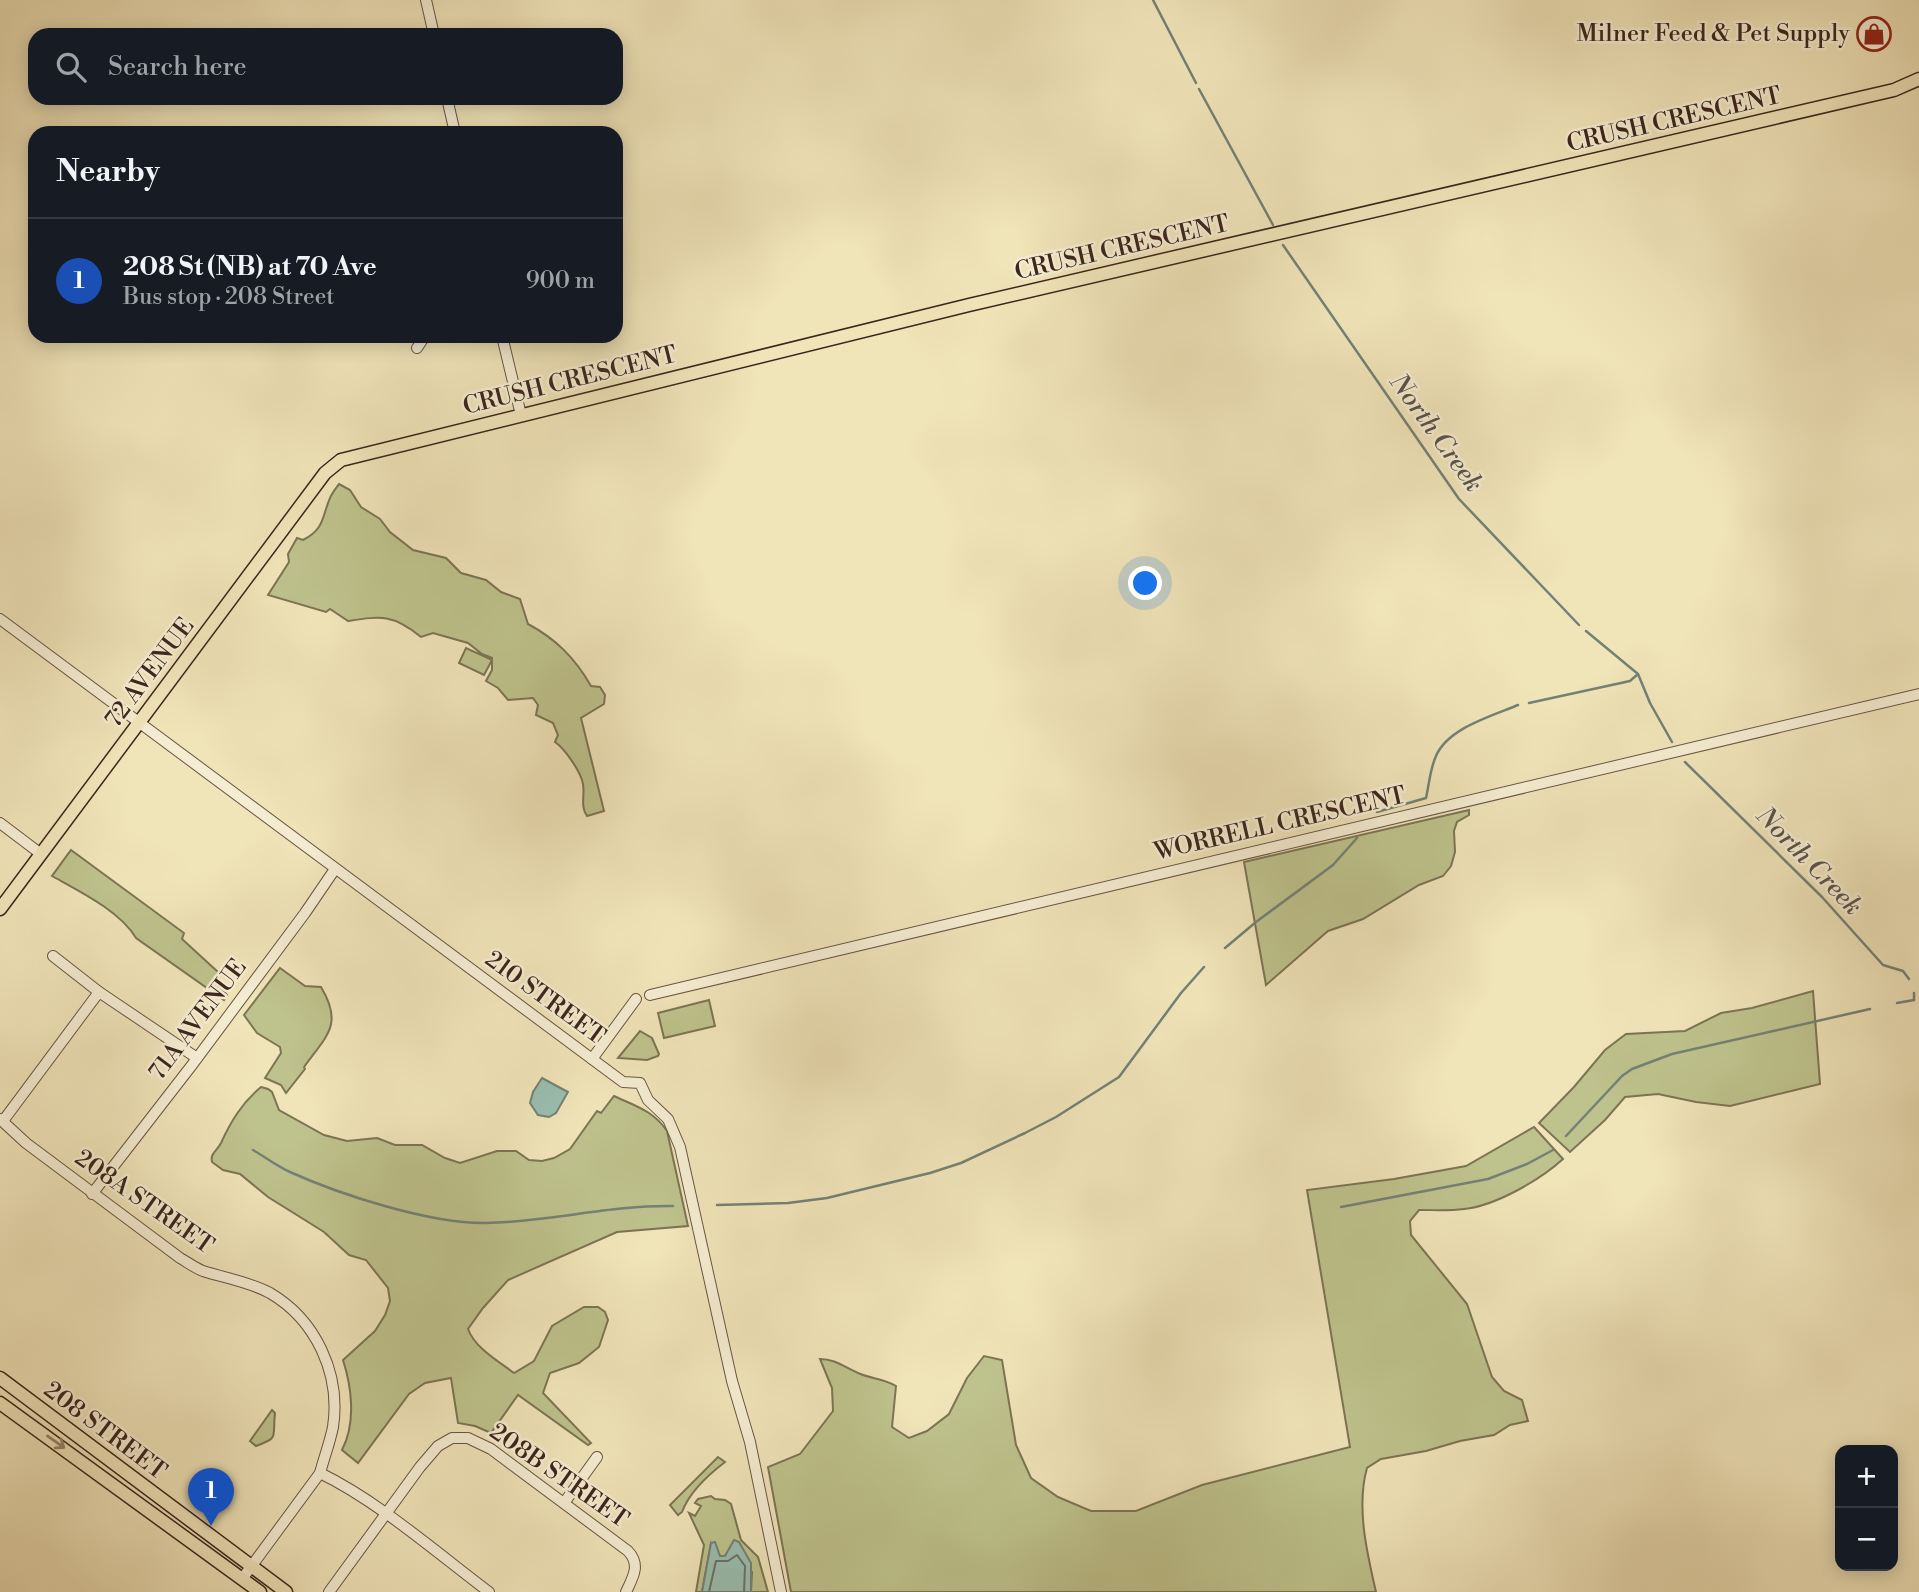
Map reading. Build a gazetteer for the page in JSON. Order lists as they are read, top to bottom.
{
  "streets": {
    "main road": ["CRUSH CRESCENT", "72 AVENUE", "208 STREET"],
    "street": [
      "WORRELL CRESCENT",
      "210 STREET",
      "71A AVENUE",
      "208A STREET",
      "208B STREET"
    ]
  },
  "crossings": [
    ["CRUSH CRESCENT", "72 AVENUE"],
    ["72 AVENUE", "210 STREET"],
    ["210 STREET", "71A AVENUE"],
    ["71A AVENUE", "208A STREET"]
  ],
  "water": ["North Creek"],
  "places": {
    "shop": ["Milner Feed & Pet Supply"]
  },
  "page": {
    "search": "Search here",
    "heading": "Nearby",
    "list": [
      {
        "mark": "1",
        "name": "208 St (NB) at 70 Ave",
        "note": "Bus stop · 208 Street",
        "value": "900 m"
      }
    ],
    "map_buttons": ["+", "−"],
    "pins": "1"
  }
}
